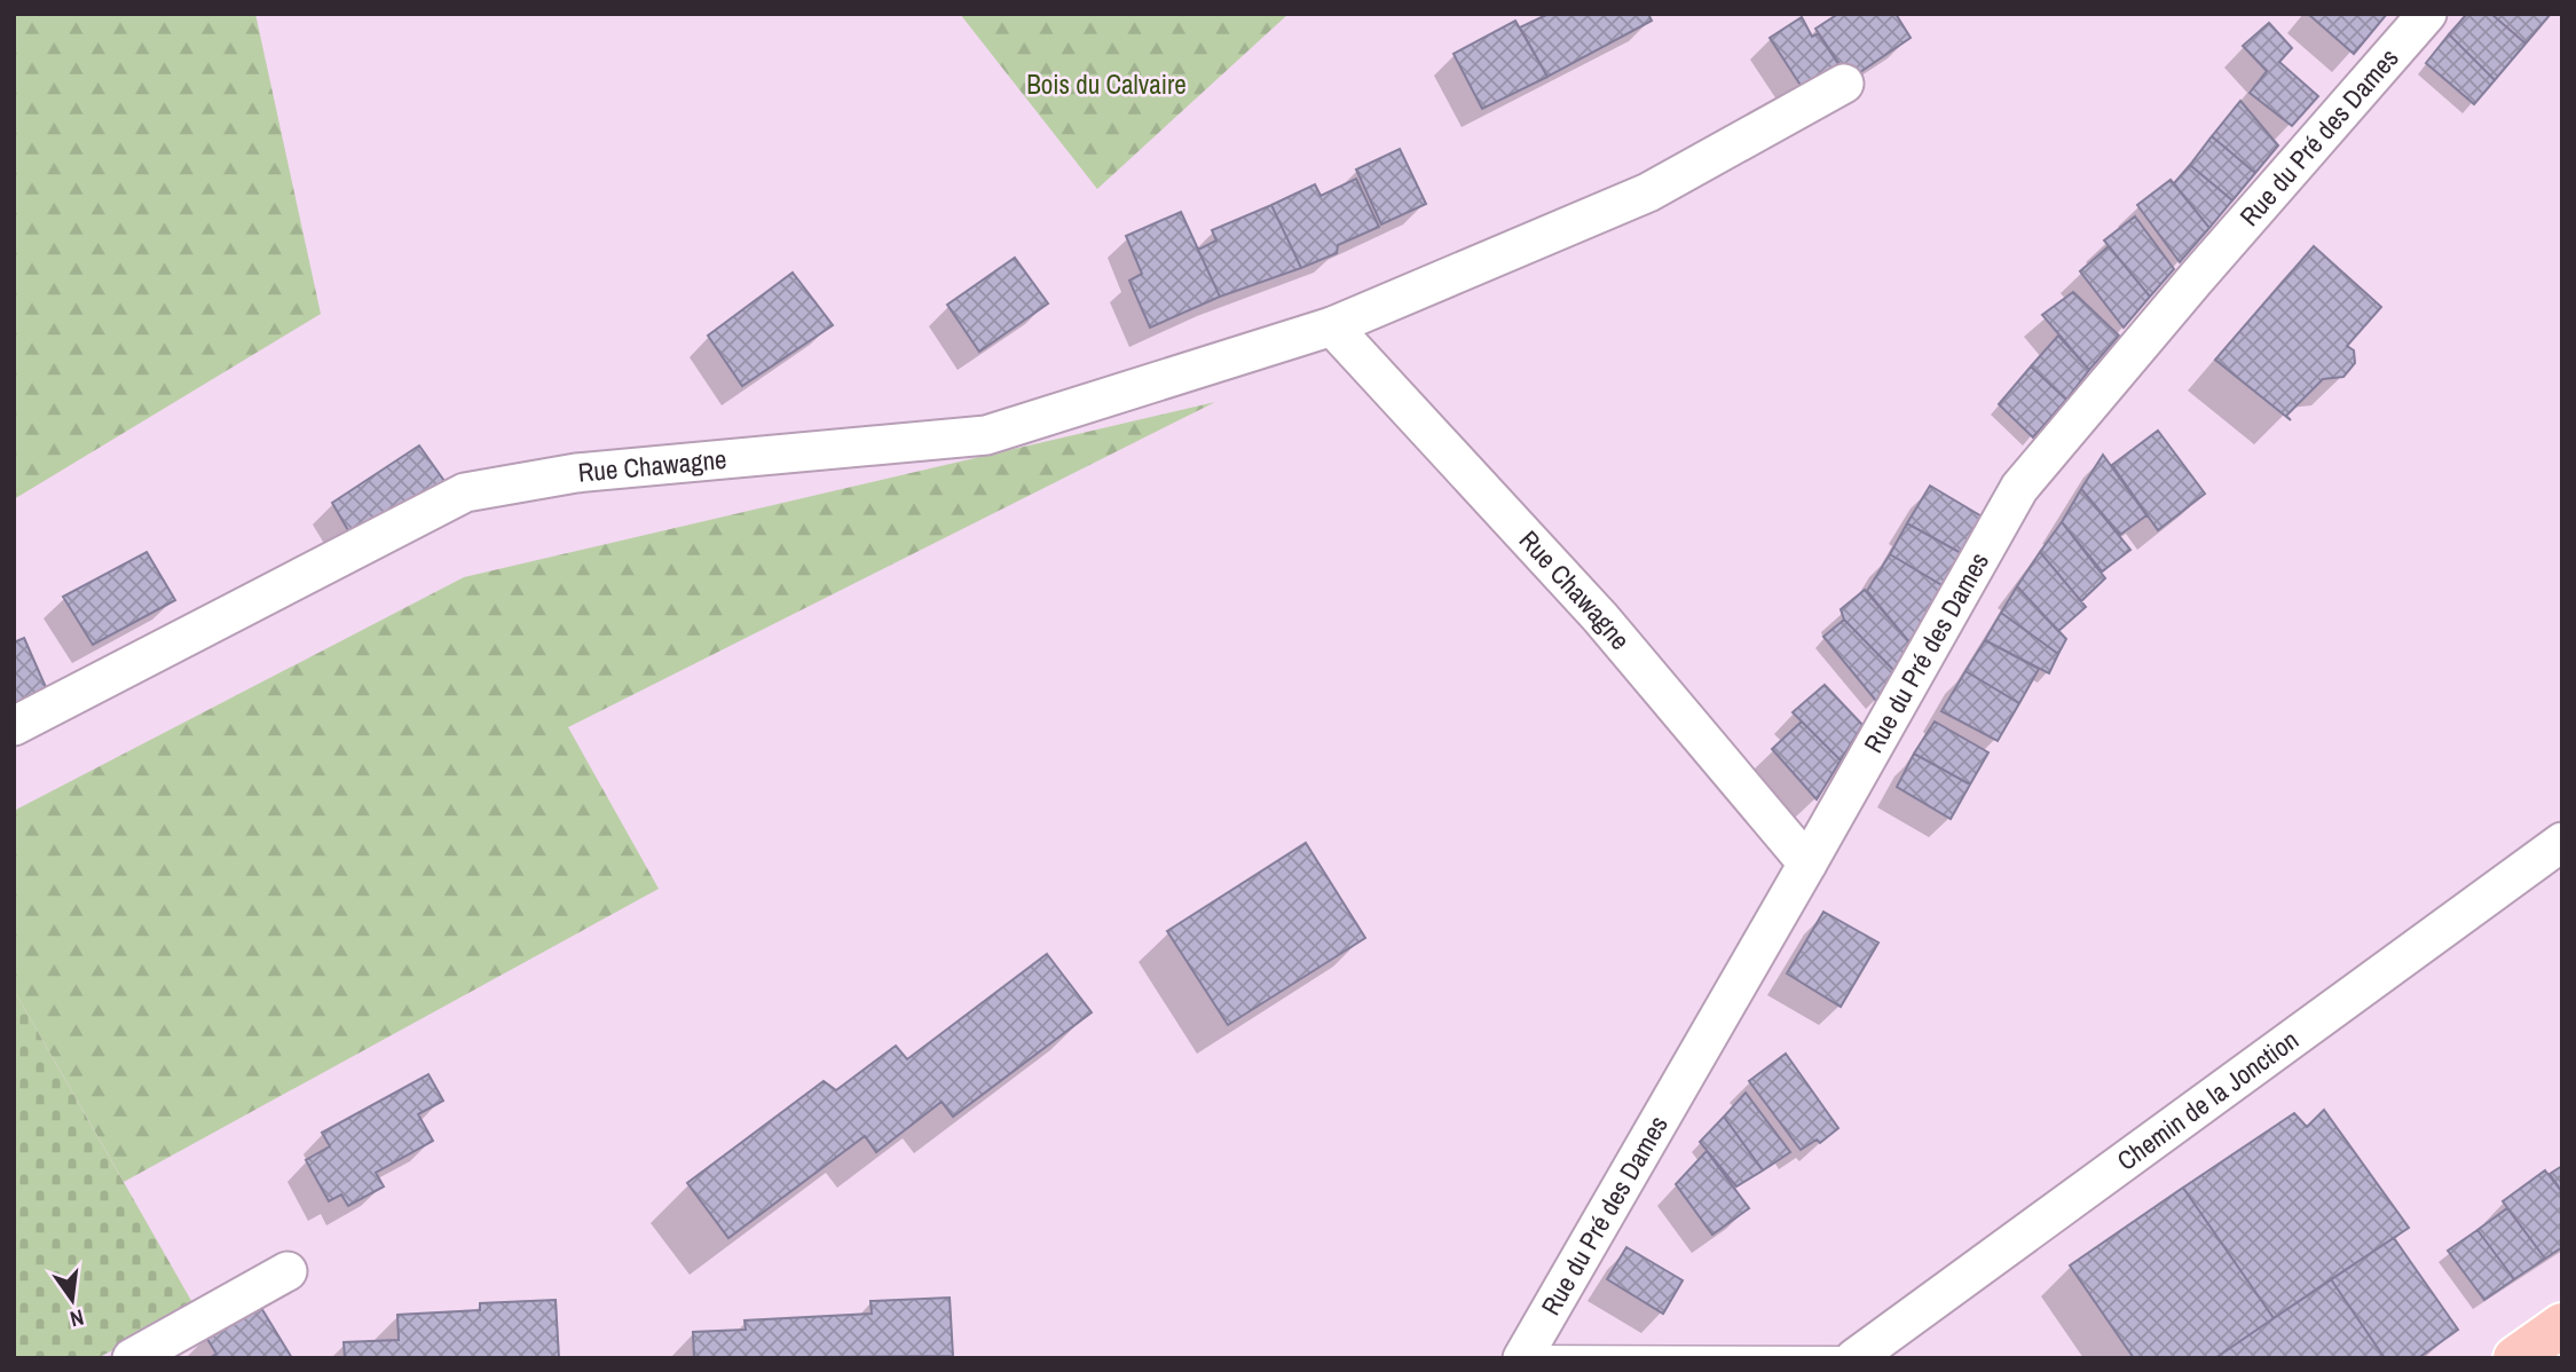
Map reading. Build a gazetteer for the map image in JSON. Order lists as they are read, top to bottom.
{
  "streets": {
    "street": ["Rue du Pré des Dames", "Rue Chawagne", "Chemin de la Jonction"]
  },
  "crossings": [
    ["Rue du Pré des Dames", "Rue Chawagne"]
  ],
  "parks": ["Bois du Calvaire"],
  "north": "bottom"
}
